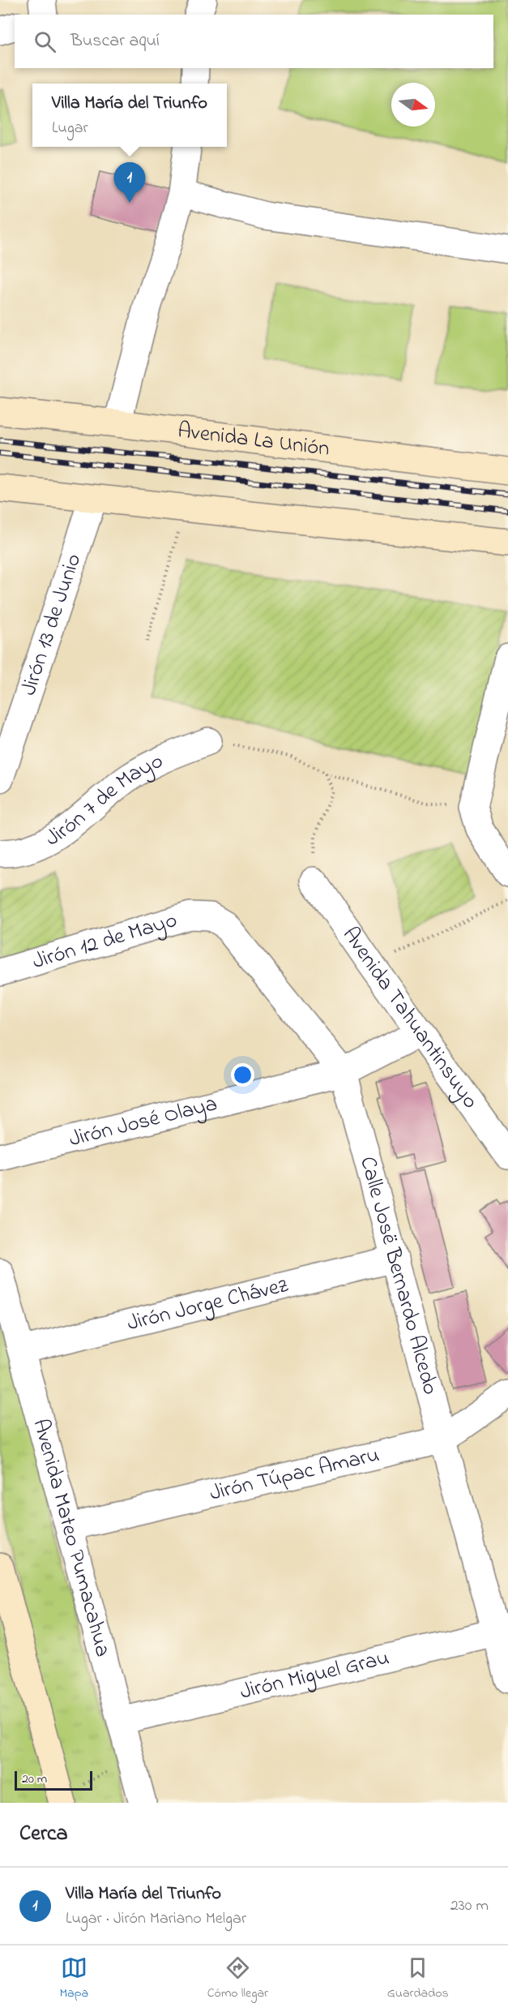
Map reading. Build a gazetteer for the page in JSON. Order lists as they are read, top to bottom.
{
  "streets": {
    "street": [
      "Avenida La Unión",
      "Jirón 13 de Junio",
      "Jirón 7 de Mayo",
      "Jirón 12 de Mayo",
      "Avenida Tahuantinsuyo",
      "Jirón José Olaya",
      "Calle Josë Bernardo Alcedo",
      "Jirón Jorge Chávez",
      "Jirón Túpac Amaru",
      "Avenida Mateo Pumacahua",
      "Jirón Miguel Grau"
    ]
  },
  "crossings": [
    ["Jirón 12 de Mayo", "Calle Josë Bernardo Alcedo"],
    ["Avenida Tahuantinsuyo", "Jirón José Olaya"],
    ["Jirón José Olaya", "Calle Josë Bernardo Alcedo"],
    ["Calle Josë Bernardo Alcedo", "Jirón Jorge Chávez"],
    ["Calle Josë Bernardo Alcedo", "Jirón Túpac Amaru"],
    ["Calle Josë Bernardo Alcedo", "Jirón Miguel Grau"],
    ["Jirón Jorge Chávez", "Avenida Mateo Pumacahua"],
    ["Jirón Túpac Amaru", "Avenida Mateo Pumacahua"],
    ["Avenida Mateo Pumacahua", "Jirón Miguel Grau"]
  ],
  "scale_bar": "20 m",
  "north": "right",
  "page": {
    "search": "Buscar aquí",
    "popup": ["Villa María del Triunfo", "Lugar"],
    "pins": "1",
    "scale": "20 m",
    "heading": "Cerca",
    "list": [
      {
        "mark": "1",
        "name": "Villa María del Triunfo",
        "note": "Lugar · Jirón Mariano Melgar",
        "value": "230 m"
      }
    ],
    "nav": ["Mapa", "Cómo llegar", "Guardados"]
  }
}
